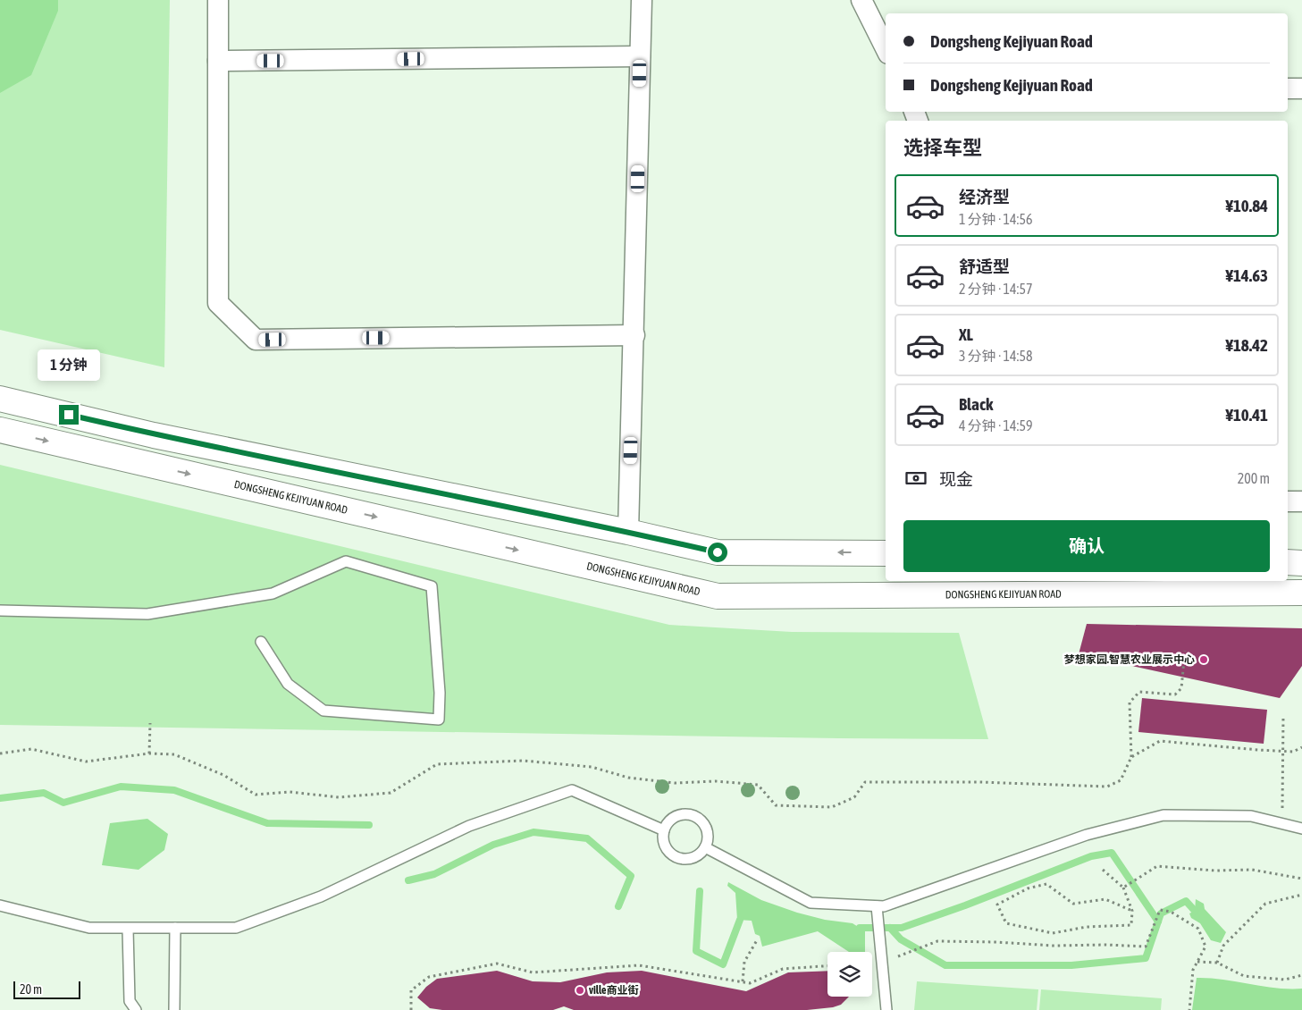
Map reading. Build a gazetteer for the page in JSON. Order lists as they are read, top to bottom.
{
  "streets": {
    "street": ["DONGSHENG KEJIYUAN ROAD"]
  },
  "places": ["梦想家园.智慧农业展示中心", "ville商业街"],
  "scale_bar": "20 m",
  "page": {
    "banner": ["Dongsheng Kejiyuan Road", "Dongsheng Kejiyuan Road"],
    "heading": "选择车型",
    "list": [
      {
        "name": "经济型",
        "note": "1 分钟 · 14:56",
        "value": "¥10.84"
      },
      {
        "name": "舒适型",
        "note": "2 分钟 · 14:57",
        "value": "¥14.63"
      },
      {
        "name": "XL",
        "note": "3 分钟 · 14:58",
        "value": "¥18.42"
      },
      {
        "name": "Black",
        "note": "4 分钟 · 14:59",
        "value": "¥10.41"
      }
    ],
    "bubble": "1 分钟",
    "pay": ["现金", "200 m"],
    "buttons": "确认",
    "scale": "20 m"
  }
}
